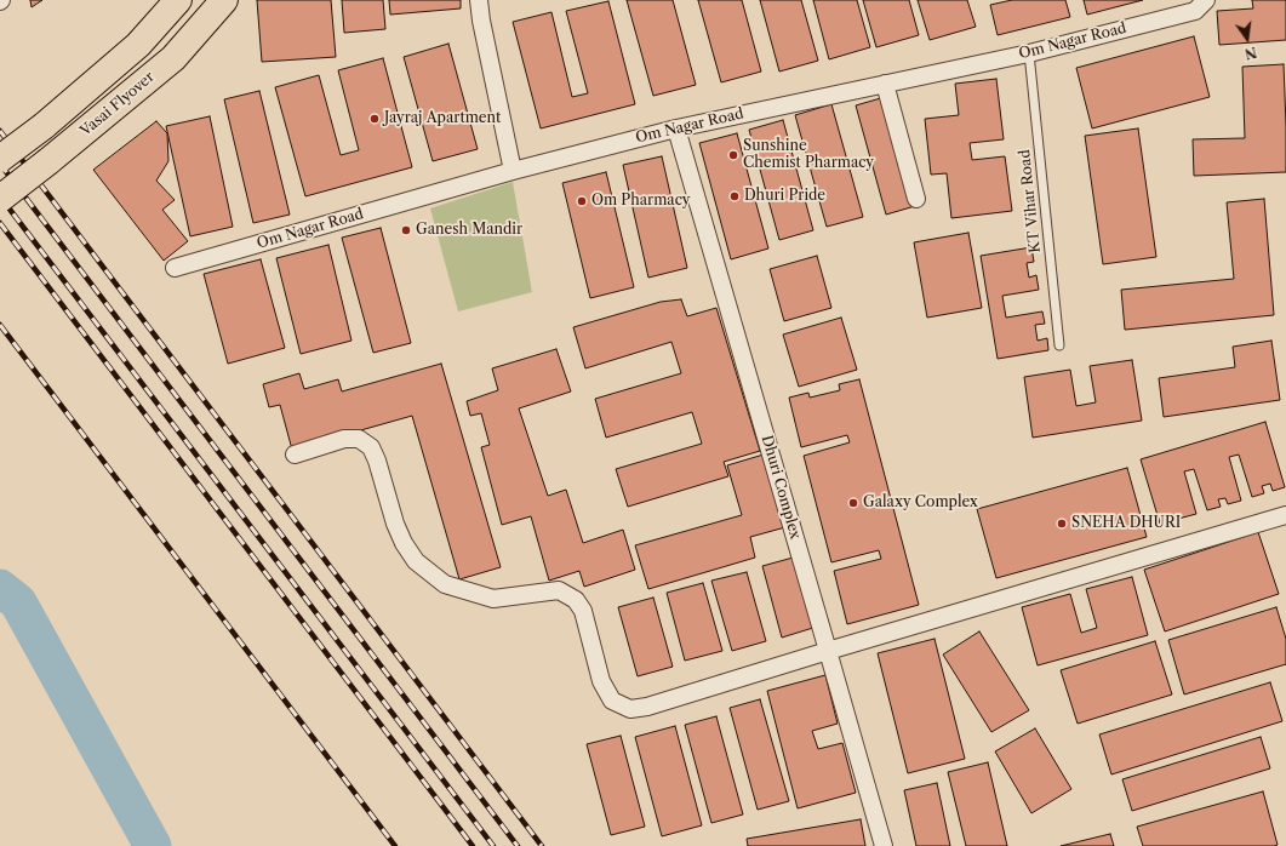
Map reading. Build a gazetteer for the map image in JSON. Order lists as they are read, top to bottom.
{
  "streets": {
    "main road": ["Vasai Flyover"],
    "street": ["Om Nagar Road", "Dhuri Complex"],
    "lane": ["KT Vihar Road"]
  },
  "crossings": [
    ["Om Nagar Road", "KT Vihar Road"],
    ["Om Nagar Road", "Dhuri Complex"]
  ],
  "places": [
    "Jayraj Apartment",
    "Sunshine Chemist Pharmacy",
    "Dhuri Pride",
    "Om Pharmacy",
    "Ganesh Mandir",
    "Galaxy Complex",
    "SNEHA DHURI"
  ],
  "north": "bottom"
}
